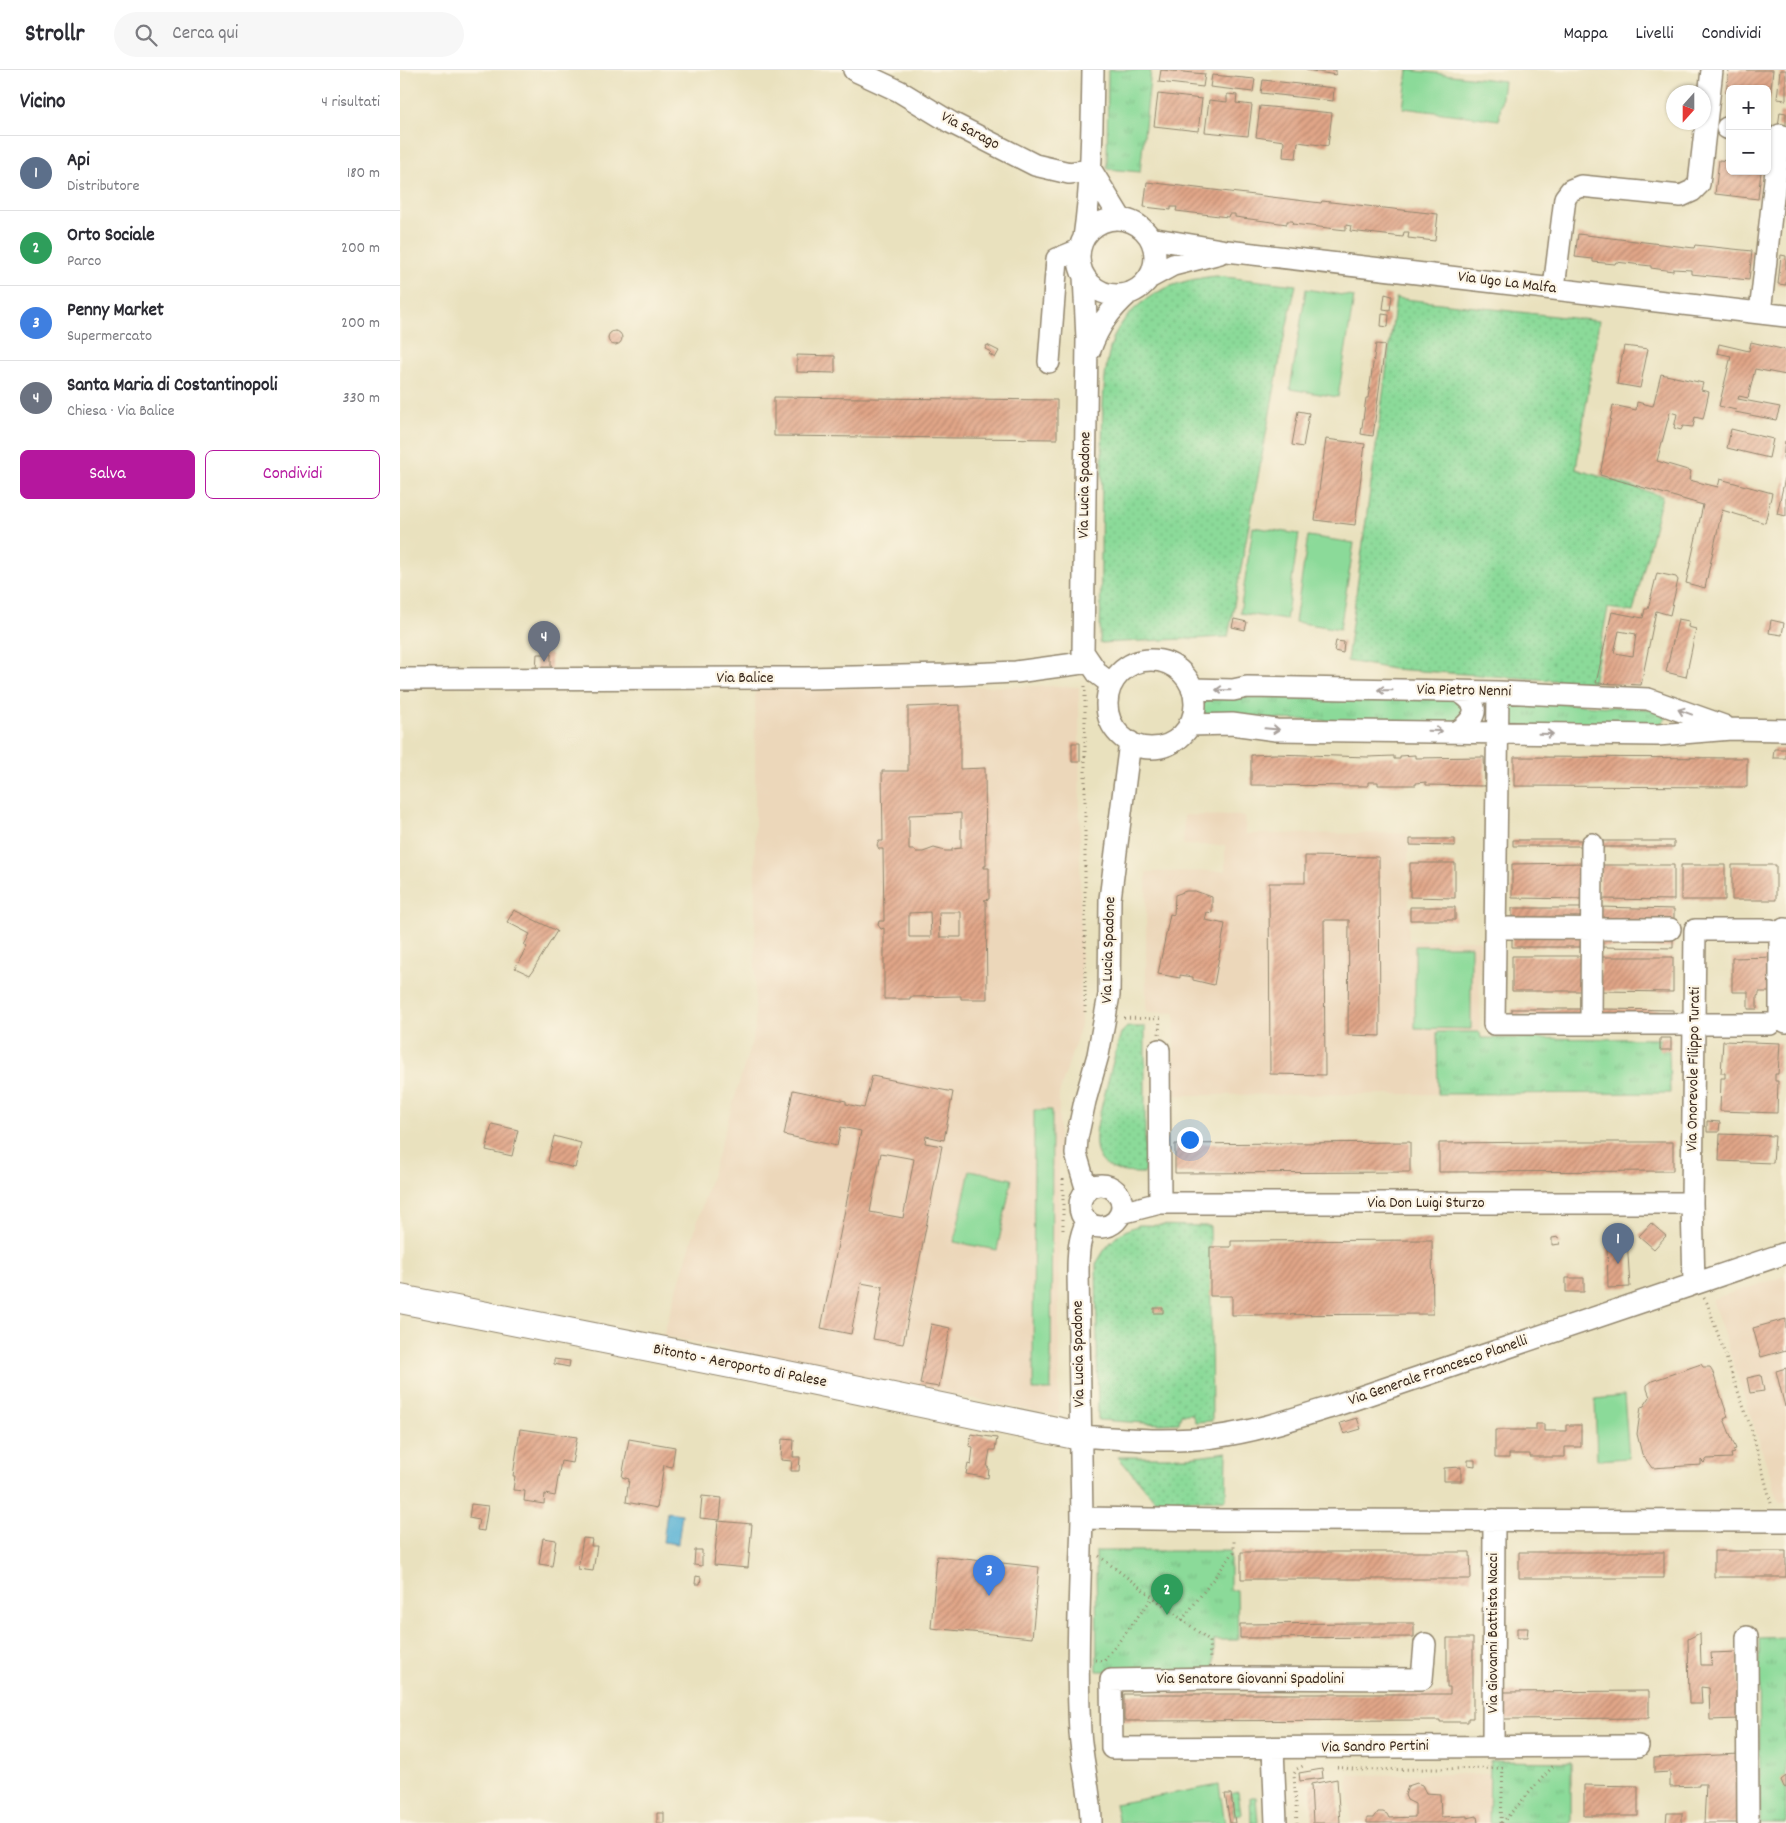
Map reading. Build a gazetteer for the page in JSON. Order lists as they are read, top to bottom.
{
  "streets": {
    "main road": ["Bitonto - Aeroporto di Palese"],
    "street": [
      "Via Sarago",
      "Via Ugo La Malfa",
      "Via Lucia Spadone",
      "Via Balice",
      "Via Pietro Nenni",
      "Via Onorevole Filippo Turati",
      "Via Don Luigi Sturzo",
      "Via Generale Francesco Planelli",
      "Via Giovanni Battista Nacci",
      "Via Senatore Giovanni Spadolini",
      "Via Sandro Pertini"
    ]
  },
  "crossings": [
    ["Via Ugo La Malfa", "Via Lucia Spadone"],
    ["Via Lucia Spadone", "Via Balice"],
    ["Via Lucia Spadone", "Via Pietro Nenni"],
    ["Via Lucia Spadone", "Via Don Luigi Sturzo"],
    ["Via Lucia Spadone", "Bitonto - Aeroporto di Palese"],
    ["Via Lucia Spadone", "Via Generale Francesco Planelli"],
    ["Via Onorevole Filippo Turati", "Via Don Luigi Sturzo"],
    ["Via Onorevole Filippo Turati", "Via Generale Francesco Planelli"],
    ["Bitonto - Aeroporto di Palese", "Via Generale Francesco Planelli"],
    ["Via Giovanni Battista Nacci", "Via Sandro Pertini"],
    ["Via Senatore Giovanni Spadolini", "Via Sandro Pertini"]
  ],
  "north": "bottom",
  "page": {
    "header": "Strollr",
    "search": "Cerca qui",
    "nav": ["Mappa", "Livelli", "Condividi"],
    "heading": ["Vicino", "4 risultati"],
    "map_buttons": ["+", "−"],
    "list": [
      {
        "mark": "1",
        "name": "Api",
        "note": "Distributore",
        "value": "180 m"
      },
      {
        "mark": "2",
        "name": "Orto Sociale",
        "note": "Parco",
        "value": "200 m"
      },
      {
        "mark": "3",
        "name": "Penny Market",
        "note": "Supermercato",
        "value": "200 m"
      },
      {
        "mark": "4",
        "name": "Santa Maria di Costantinopoli",
        "note": "Chiesa · Via Balice",
        "value": "330 m"
      }
    ],
    "buttons": ["Salva", "Condividi"],
    "pins": [
      "4",
      "1",
      "3",
      "2"
    ]
  }
}
